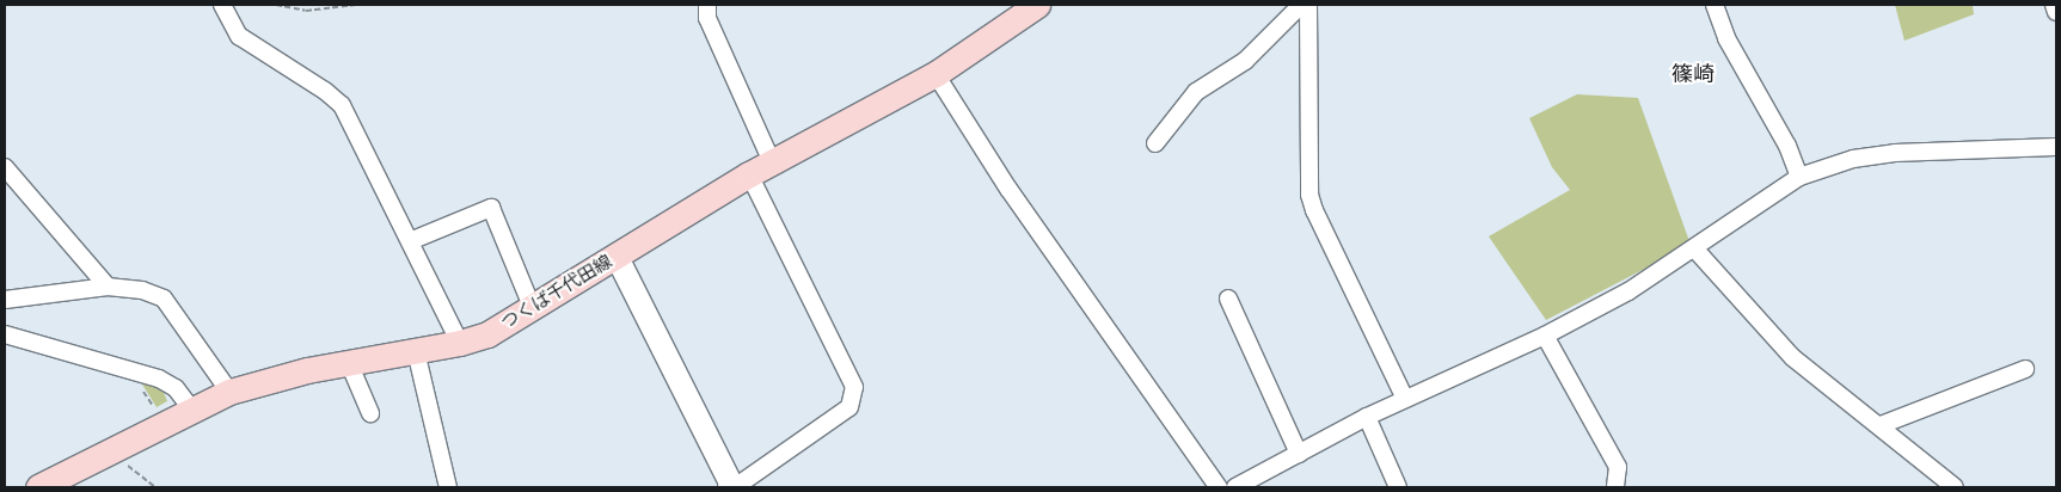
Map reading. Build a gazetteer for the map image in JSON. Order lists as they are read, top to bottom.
{
  "streets": {
    "main road": ["つくば千代田線"]
  },
  "districts": ["篠崎"]
}
